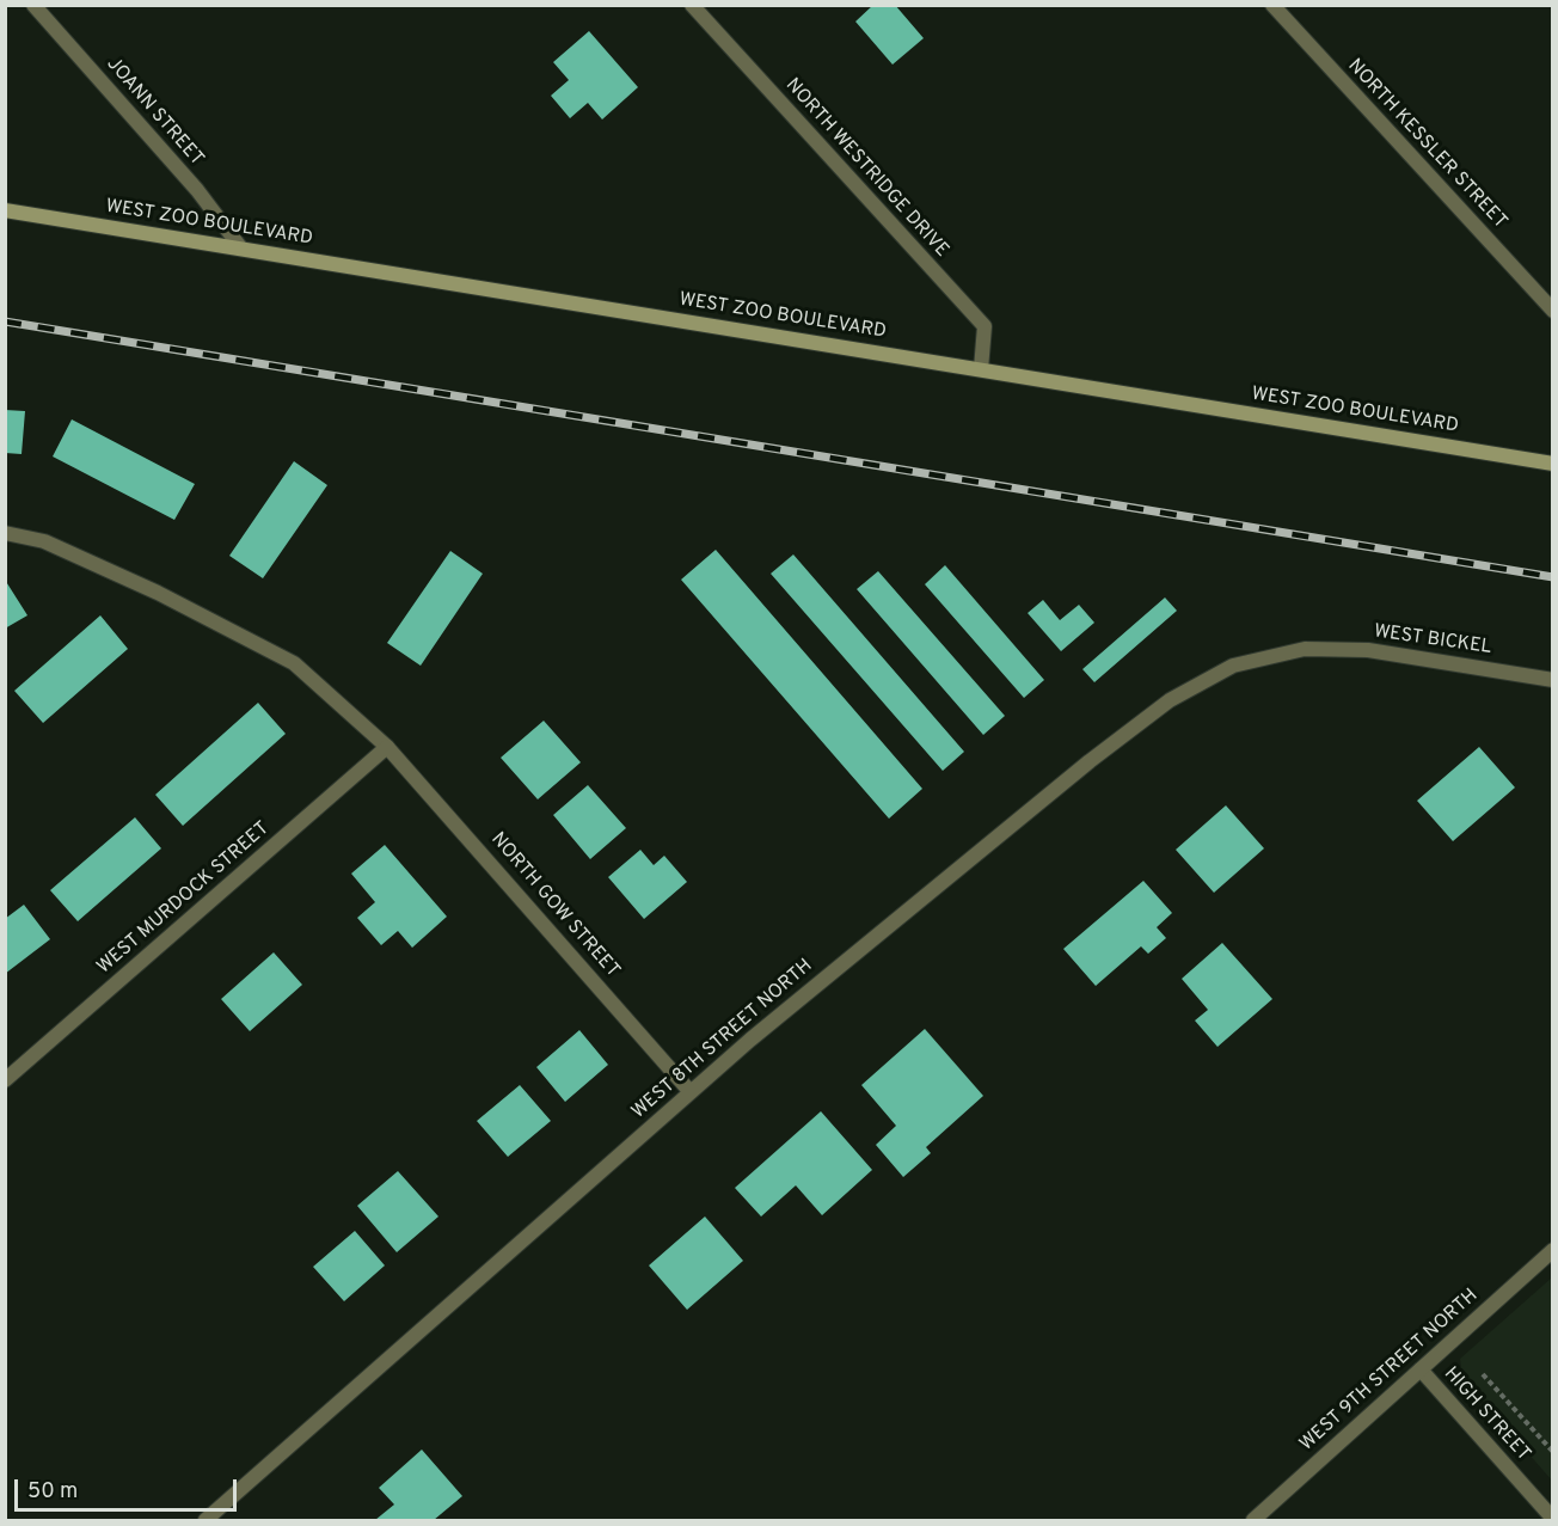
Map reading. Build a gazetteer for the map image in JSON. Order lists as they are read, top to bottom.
{
  "streets": {
    "main road": ["WEST ZOO BOULEVARD"],
    "street": [
      "JOANN STREET",
      "NORTH KESSLER STREET",
      "NORTH WESTRIDGE DRIVE",
      "WEST BICKEL",
      "WEST MURDOCK STREET",
      "NORTH GOW STREET",
      "WEST 8TH STREET NORTH",
      "WEST 9TH STREET NORTH",
      "HIGH STREET"
    ]
  },
  "crossings": [
    ["JOANN STREET", "WEST ZOO BOULEVARD"],
    ["NORTH WESTRIDGE DRIVE", "WEST ZOO BOULEVARD"],
    ["WEST BICKEL", "WEST 8TH STREET NORTH"],
    ["WEST MURDOCK STREET", "NORTH GOW STREET"],
    ["NORTH GOW STREET", "WEST 8TH STREET NORTH"],
    ["WEST 9TH STREET NORTH", "HIGH STREET"]
  ],
  "scale_bar": "50 m"
}
